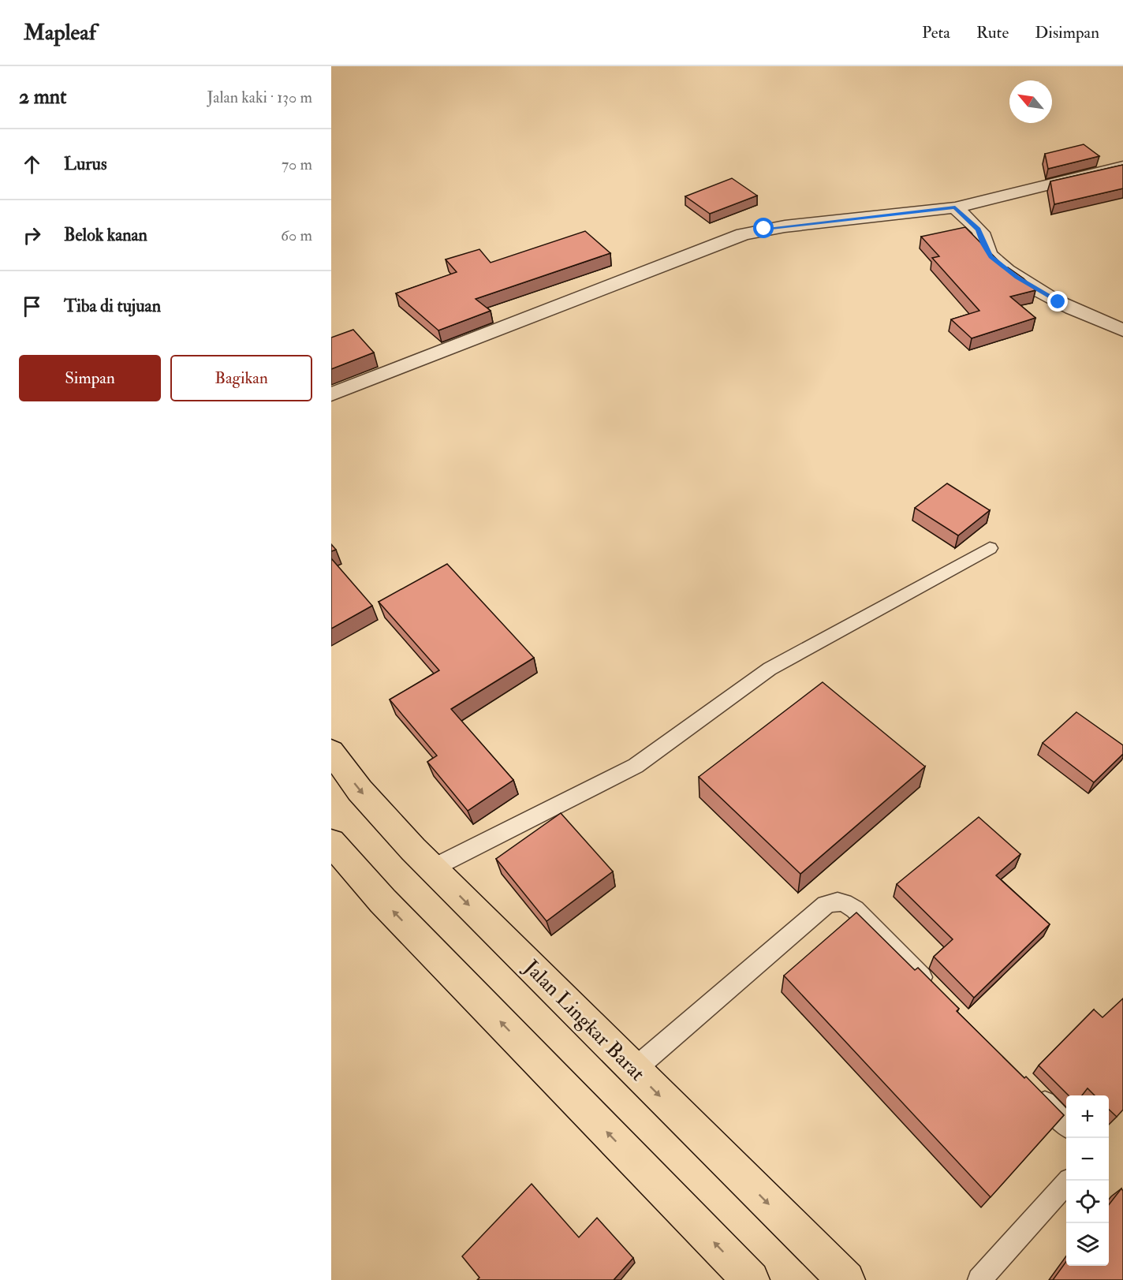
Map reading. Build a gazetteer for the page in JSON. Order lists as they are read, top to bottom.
{
  "streets": {
    "highway": ["Jalan Lingkar Barat"]
  },
  "north": "top left",
  "page": {
    "header": "Mapleaf",
    "nav": ["Peta", "Rute", "Disimpan"],
    "heading": ["2 mnt", "Jalan kaki · 130 m"],
    "list": [
      ["Lurus", "70 m"],
      ["Belok kanan", "60 m"],
      "Tiba di tujuan"
    ],
    "buttons": ["Simpan", "Bagikan"],
    "map_buttons": ["+", "−"]
  }
}
